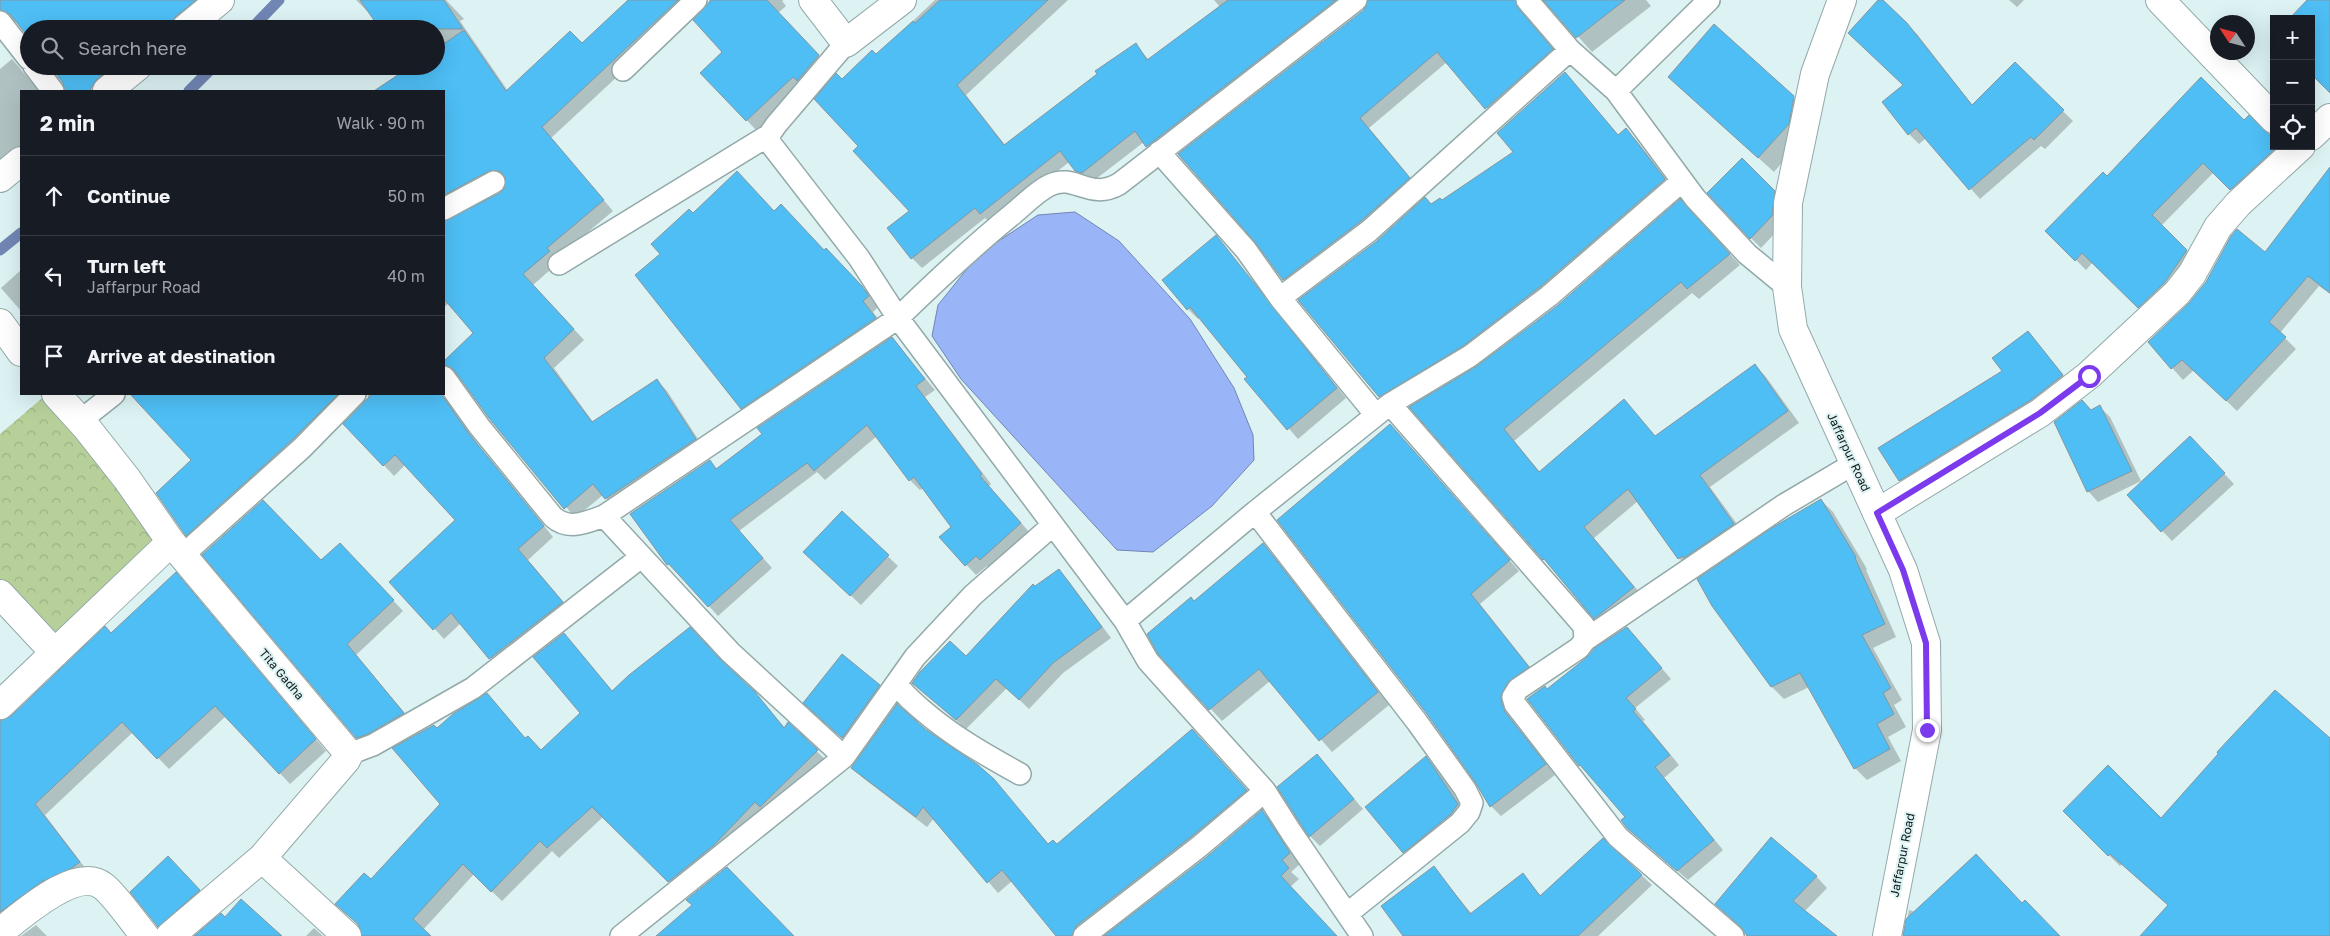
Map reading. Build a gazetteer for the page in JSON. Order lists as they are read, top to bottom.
{
  "streets": {
    "street": ["Jaffarpur Road", "Tita Gadha"]
  },
  "north": "top left",
  "page": {
    "map_buttons": ["+", "−"],
    "search": "Search here",
    "heading": ["2 min", "Walk · 90 m"],
    "list": [
      ["Continue", "50 m"],
      ["Turn left", "Jaffarpur Road", "40 m"],
      "Arrive at destination"
    ]
  }
}
